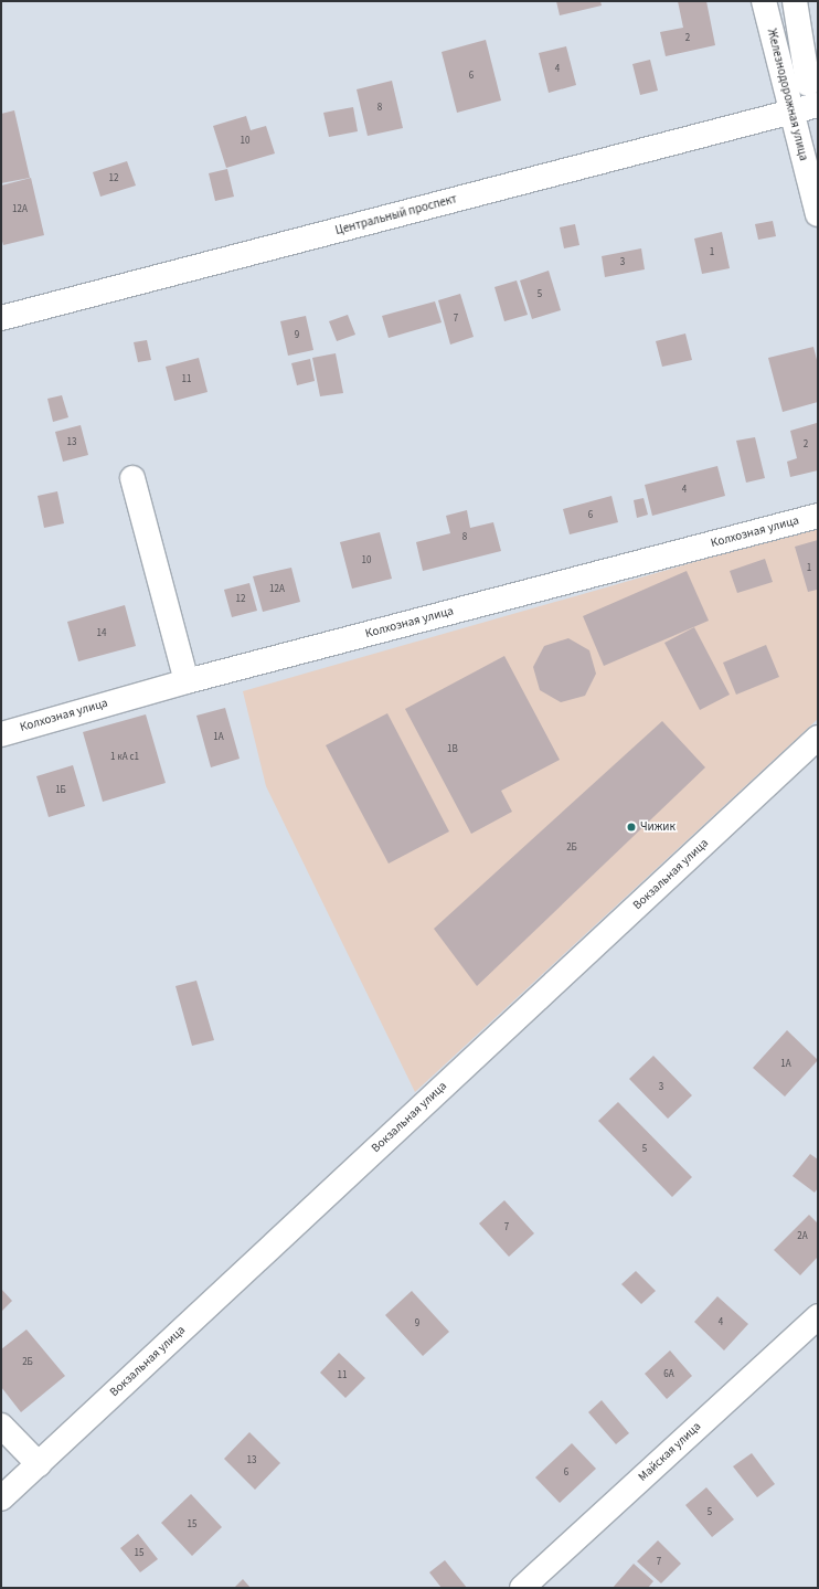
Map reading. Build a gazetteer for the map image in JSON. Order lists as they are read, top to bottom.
{
  "streets": {
    "street": [
      "Железнодорожная улица",
      "Центральный проспект",
      "Колхозная улица",
      "Вокзальная улица",
      "Майская улица"
    ]
  },
  "crossings": [
    ["Железнодорожная улица", "Центральный проспект"]
  ],
  "places": ["Чижик"],
  "house_numbers": [
    "2",
    "4",
    "6",
    "8",
    "10",
    "12",
    "12А",
    "1",
    "3",
    "5",
    "7",
    "9",
    "11",
    "13",
    "2",
    "4",
    "6",
    "8",
    "10",
    "1",
    "12А",
    "12",
    "14",
    "1А",
    "1В",
    "1 кА с1",
    "1Б",
    "2Б",
    "1А",
    "3",
    "5",
    "7",
    "2А",
    "4",
    "9",
    "2Б",
    "6А",
    "11",
    "13",
    "6",
    "5",
    "15",
    "15",
    "7"
  ]
}
